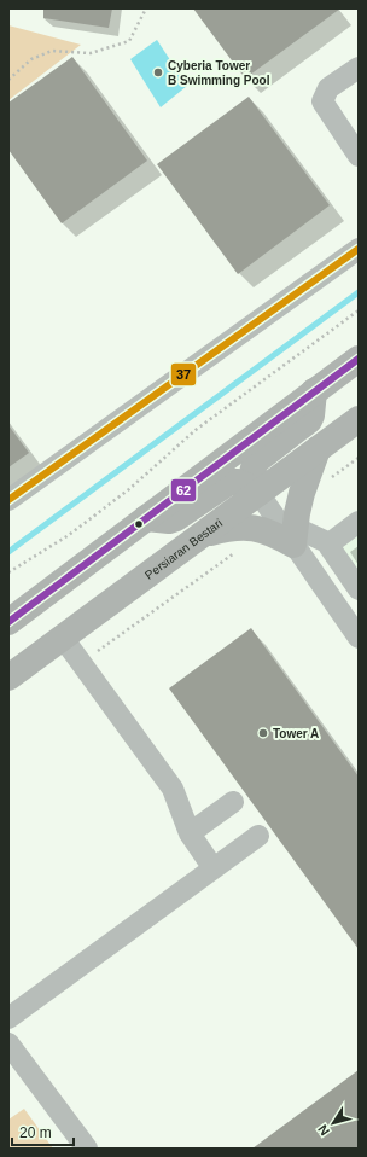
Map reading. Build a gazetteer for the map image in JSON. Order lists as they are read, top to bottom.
{
  "streets": {
    "main road": ["Persiaran Bestari"]
  },
  "places": ["Cyberia Tower B Swimming Pool", "Tower A"],
  "lines": ["transit line 37", "transit line 62"],
  "scale_bar": "20 m",
  "north": "bottom left"
}
